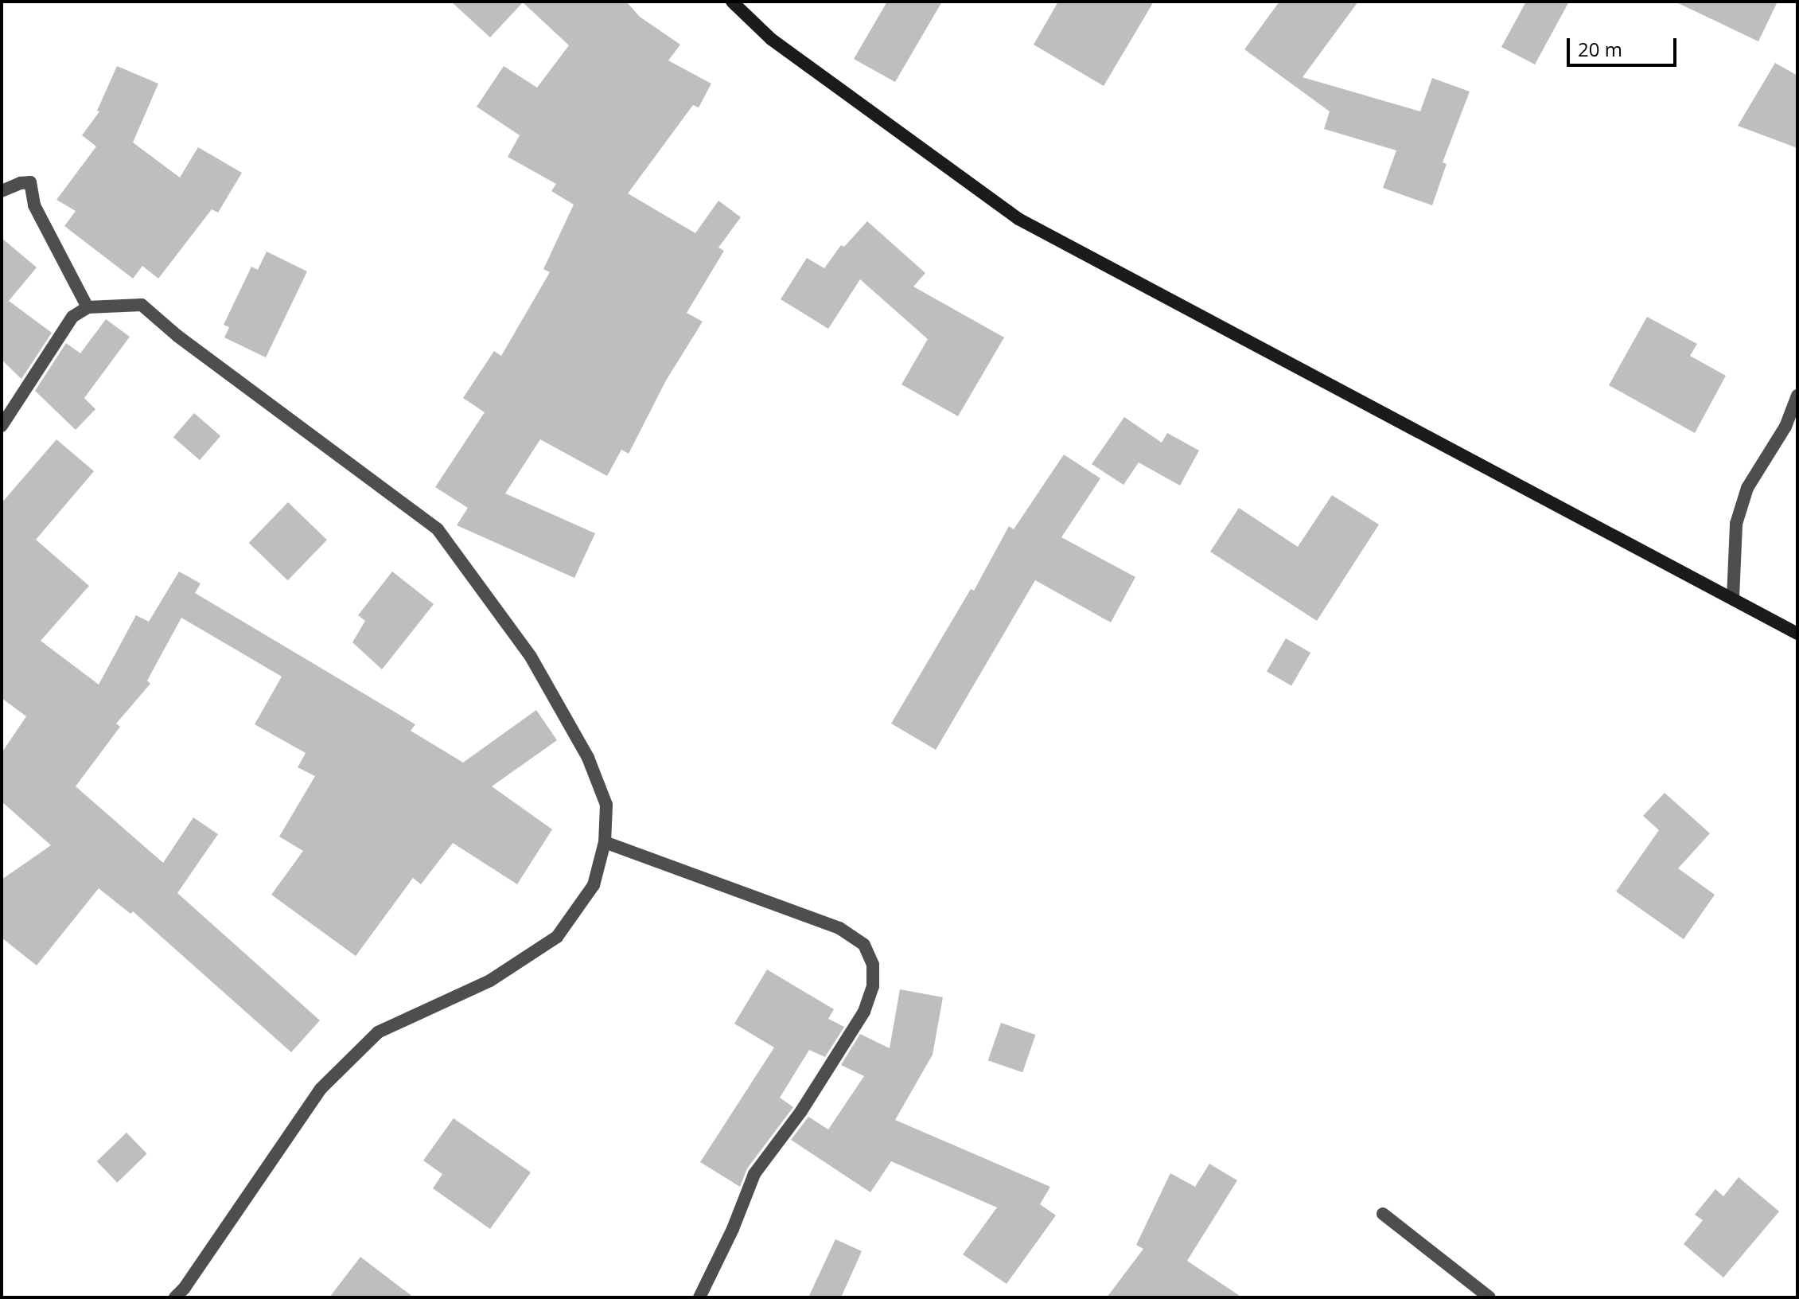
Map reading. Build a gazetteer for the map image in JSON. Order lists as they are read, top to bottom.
{
  "scale_bar": "20 m"
}
